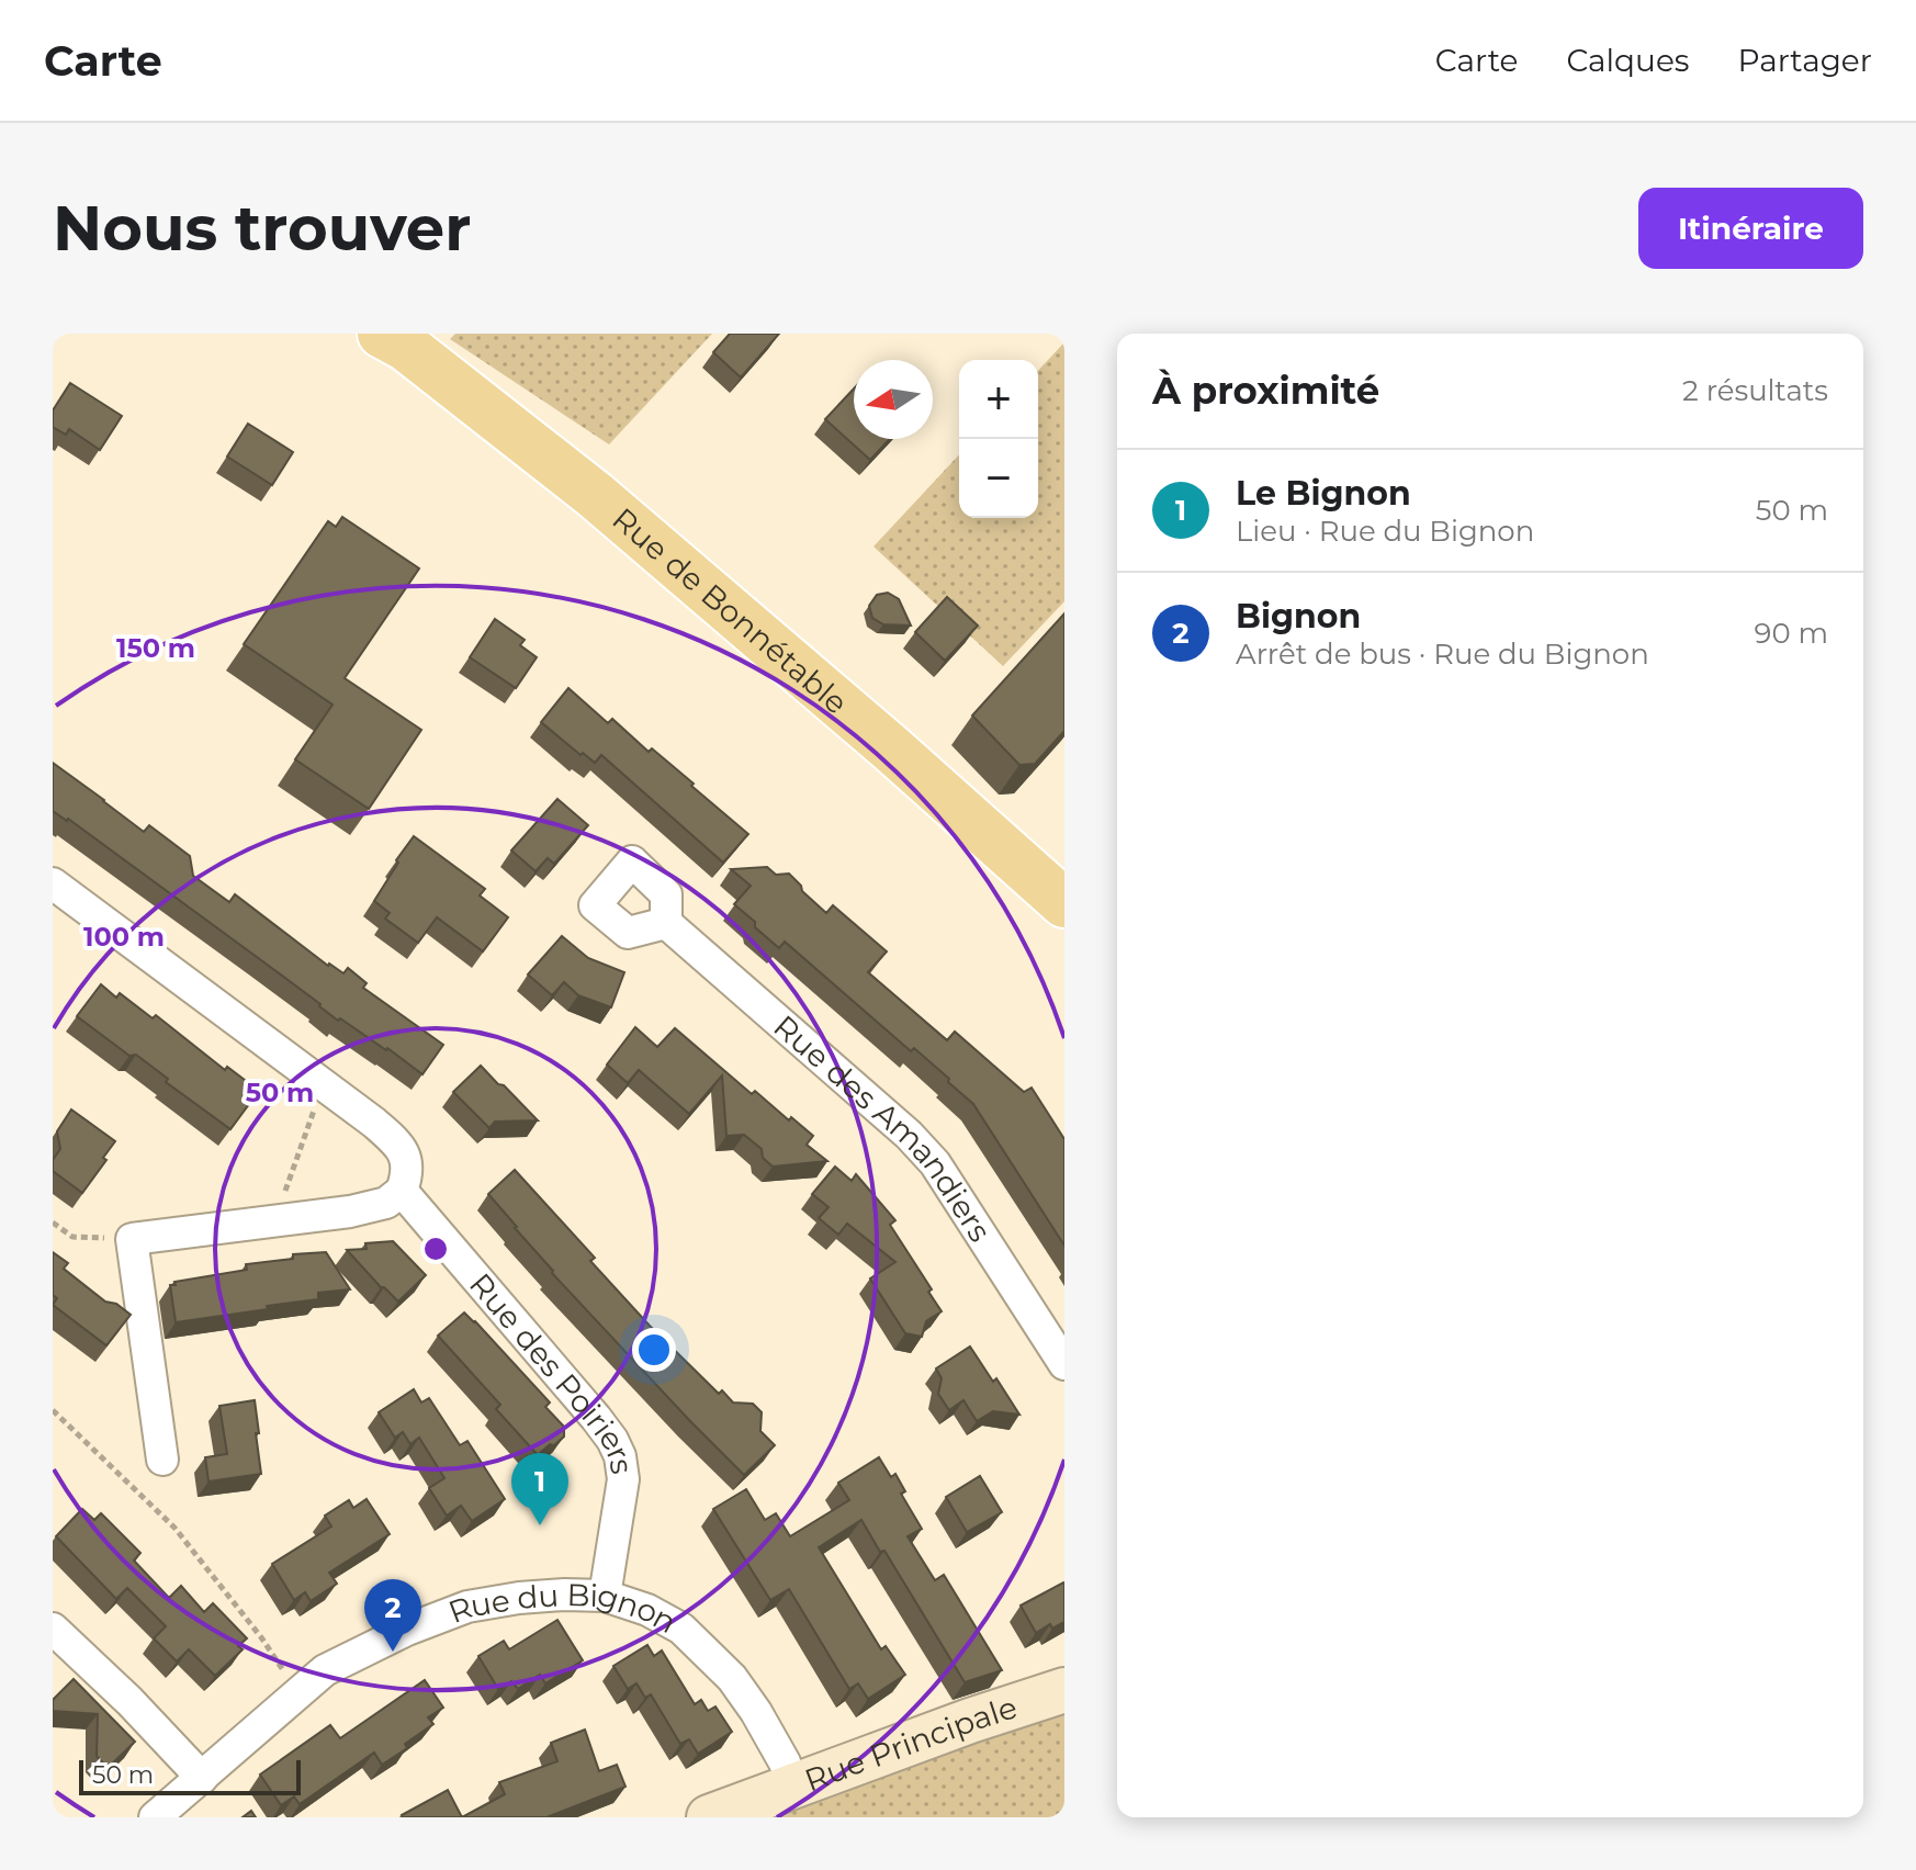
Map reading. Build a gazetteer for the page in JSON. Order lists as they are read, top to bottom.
{
  "streets": {
    "main road": ["Rue de Bonnétable"],
    "street": [
      "Rue des Amandiers",
      "Rue des Poiriers",
      "Rue du Bignon",
      "Rue Principale"
    ]
  },
  "crossings": [
    ["Rue des Poiriers", "Rue du Bignon"],
    ["Rue du Bignon", "Rue Principale"]
  ],
  "scale_bar": "50 m",
  "north": "left",
  "page": {
    "header": "Carte",
    "nav": ["Carte", "Calques", "Partager"],
    "buttons": "Itinéraire",
    "title": "Nous trouver",
    "heading": ["À proximité", "2 résultats"],
    "map_buttons": ["+", "−"],
    "list": [
      {
        "mark": "1",
        "name": "Le Bignon",
        "note": "Lieu · Rue du Bignon",
        "value": "50 m"
      },
      {
        "mark": "2",
        "name": "Bignon",
        "note": "Arrêt de bus · Rue du Bignon",
        "value": "90 m"
      }
    ],
    "pins": ["1", "2"],
    "scale": "50 m"
  },
  "rings": ["150 m", "100 m", "50 m"]
}
